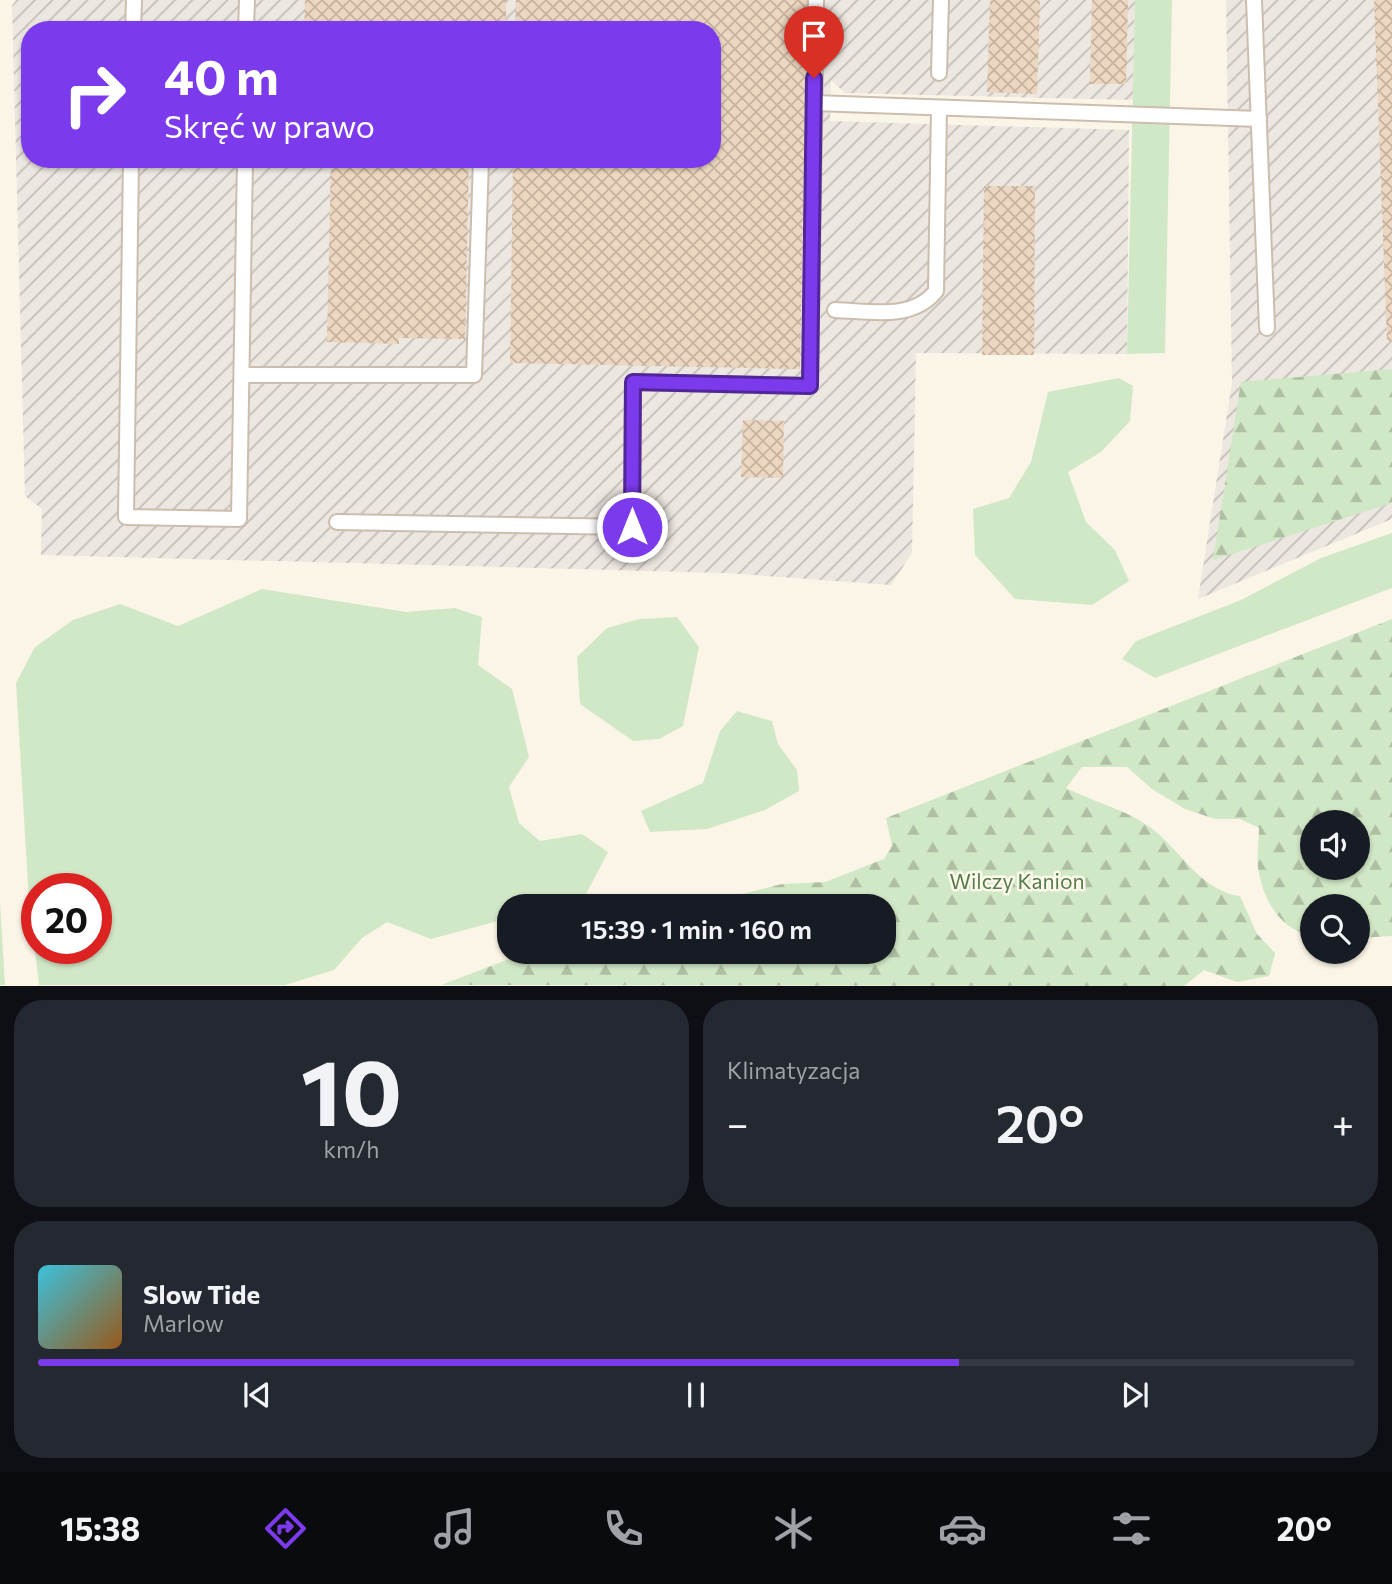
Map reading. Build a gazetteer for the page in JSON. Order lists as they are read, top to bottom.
{
  "parks": ["Wilczy Kanion"],
  "page": {
    "turn": ["40 m", "Skręć w prawo"],
    "limit": "20",
    "trip": "15:39 · 1 min · 160 m",
    "tile": [
      ["10", "km/h"],
      "Klimatyzacja"
    ],
    "heat": ["−", "20°", "+"],
    "song": ["Slow Tide", "Marlow"],
    "tabs": ["15:38", "20°"]
  }
}
